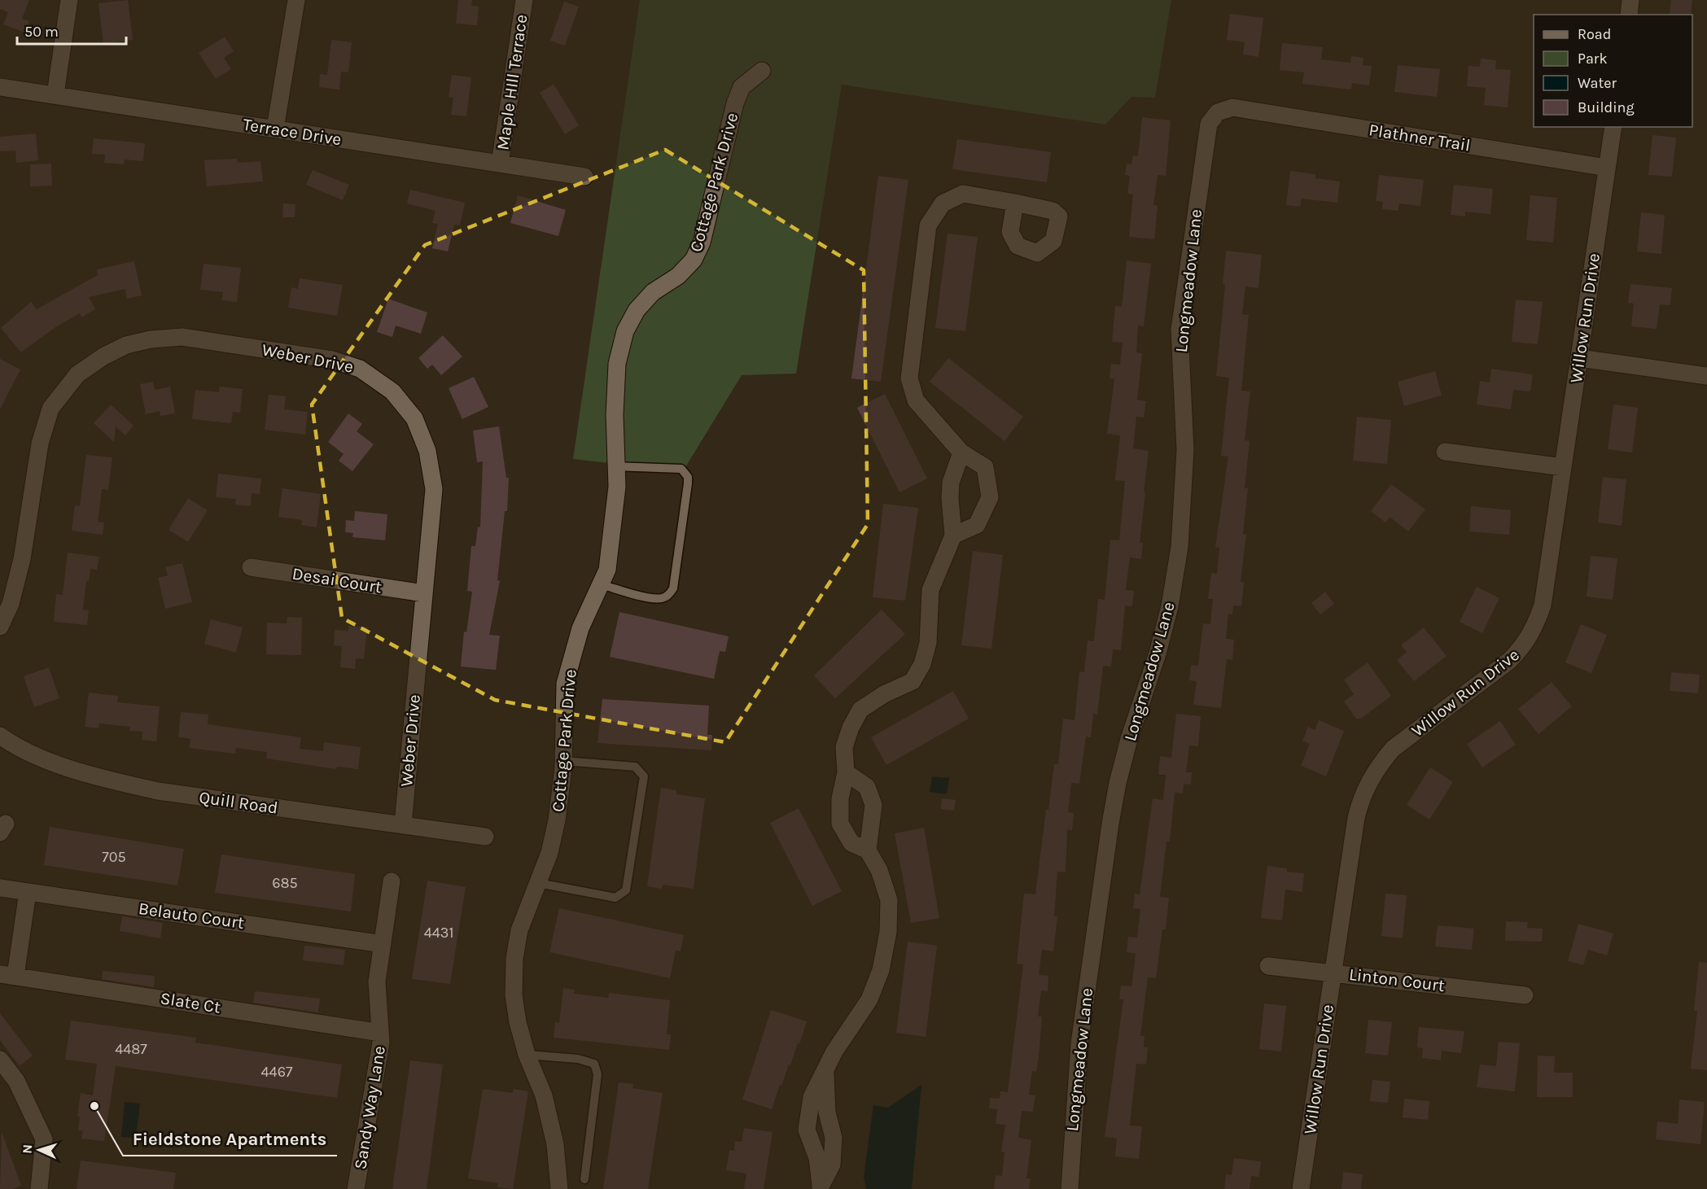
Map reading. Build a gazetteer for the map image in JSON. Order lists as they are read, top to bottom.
{
  "streets": {
    "street": [
      "Maple HIll Terrace",
      "Terrace Drive",
      "Plathner Trail",
      "Cottage Park Drive",
      "Longmeadow Lane",
      "Willow Run Drive",
      "Weber Drive",
      "Desai Court",
      "Quill Road",
      "Belauto Court",
      "Linton Court",
      "Slate Ct",
      "Sandy Way Lane"
    ]
  },
  "crossings": [
    ["Maple HIll Terrace", "Terrace Drive"],
    ["Plathner Trail", "Longmeadow Lane"],
    ["Plathner Trail", "Willow Run Drive"],
    ["Willow Run Drive", "Linton Court"],
    ["Weber Drive", "Desai Court"],
    ["Weber Drive", "Quill Road"],
    ["Belauto Court", "Sandy Way Lane"],
    ["Slate Ct", "Sandy Way Lane"]
  ],
  "places": ["Fieldstone Apartments"],
  "house_numbers": [
    "705",
    "685",
    "4431",
    "4487",
    "4467"
  ],
  "legend": [
    "Road",
    "Park",
    "Water",
    "Building"
  ],
  "scale_bar": "50 m",
  "north": "left"
}
